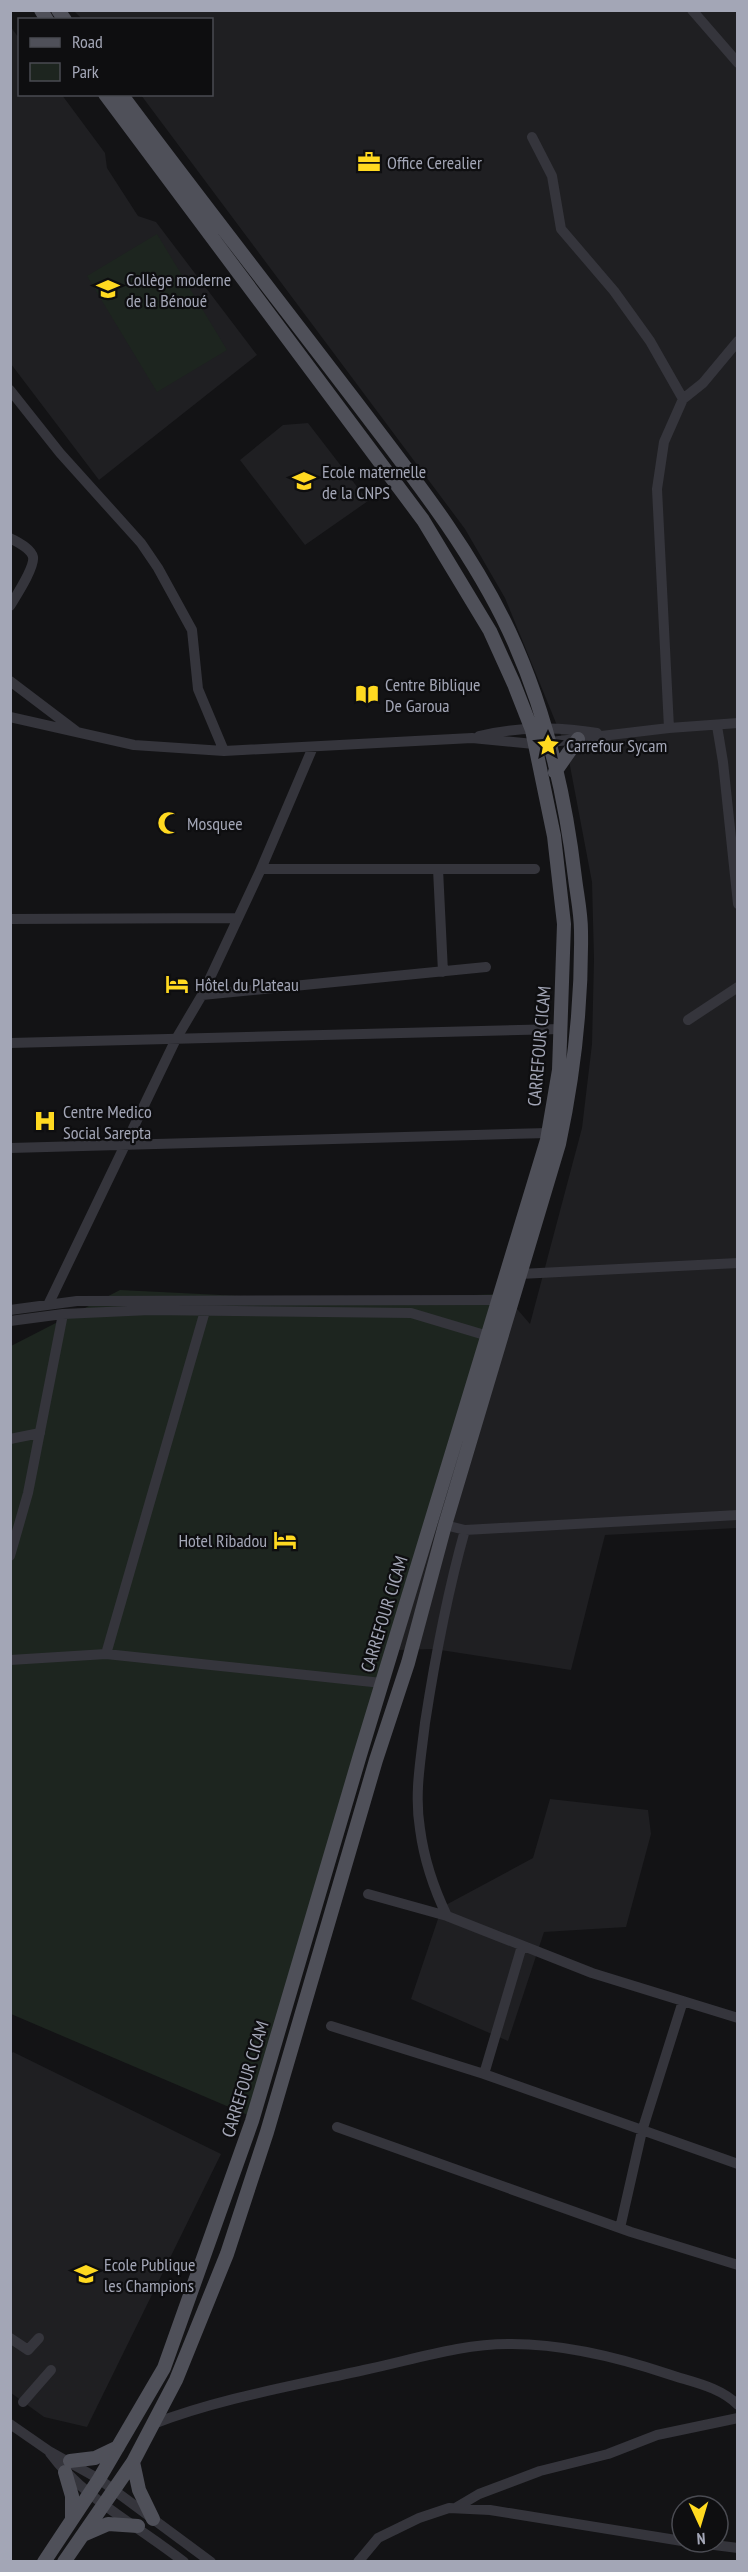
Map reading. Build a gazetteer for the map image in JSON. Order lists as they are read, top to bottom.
{
  "streets": {
    "main road": ["CARREFOUR CICAM"]
  },
  "places": {
    "office": ["Office Cerealier"],
    "school or university": ["Collège moderne de la Bénoué", "Ecole maternelle de la CNPS", "Ecole Publique les Champions"],
    "library": ["Centre Biblique De Garoua"],
    "place": ["Carrefour Sycam"],
    "mosque": ["Mosquee"],
    "hotel": ["Hôtel du Plateau", "Hotel Ribadou"],
    "hospital": ["Centre Medico Social Sarepta"]
  },
  "legend": ["Road", "Park"],
  "north": "bottom"
}
